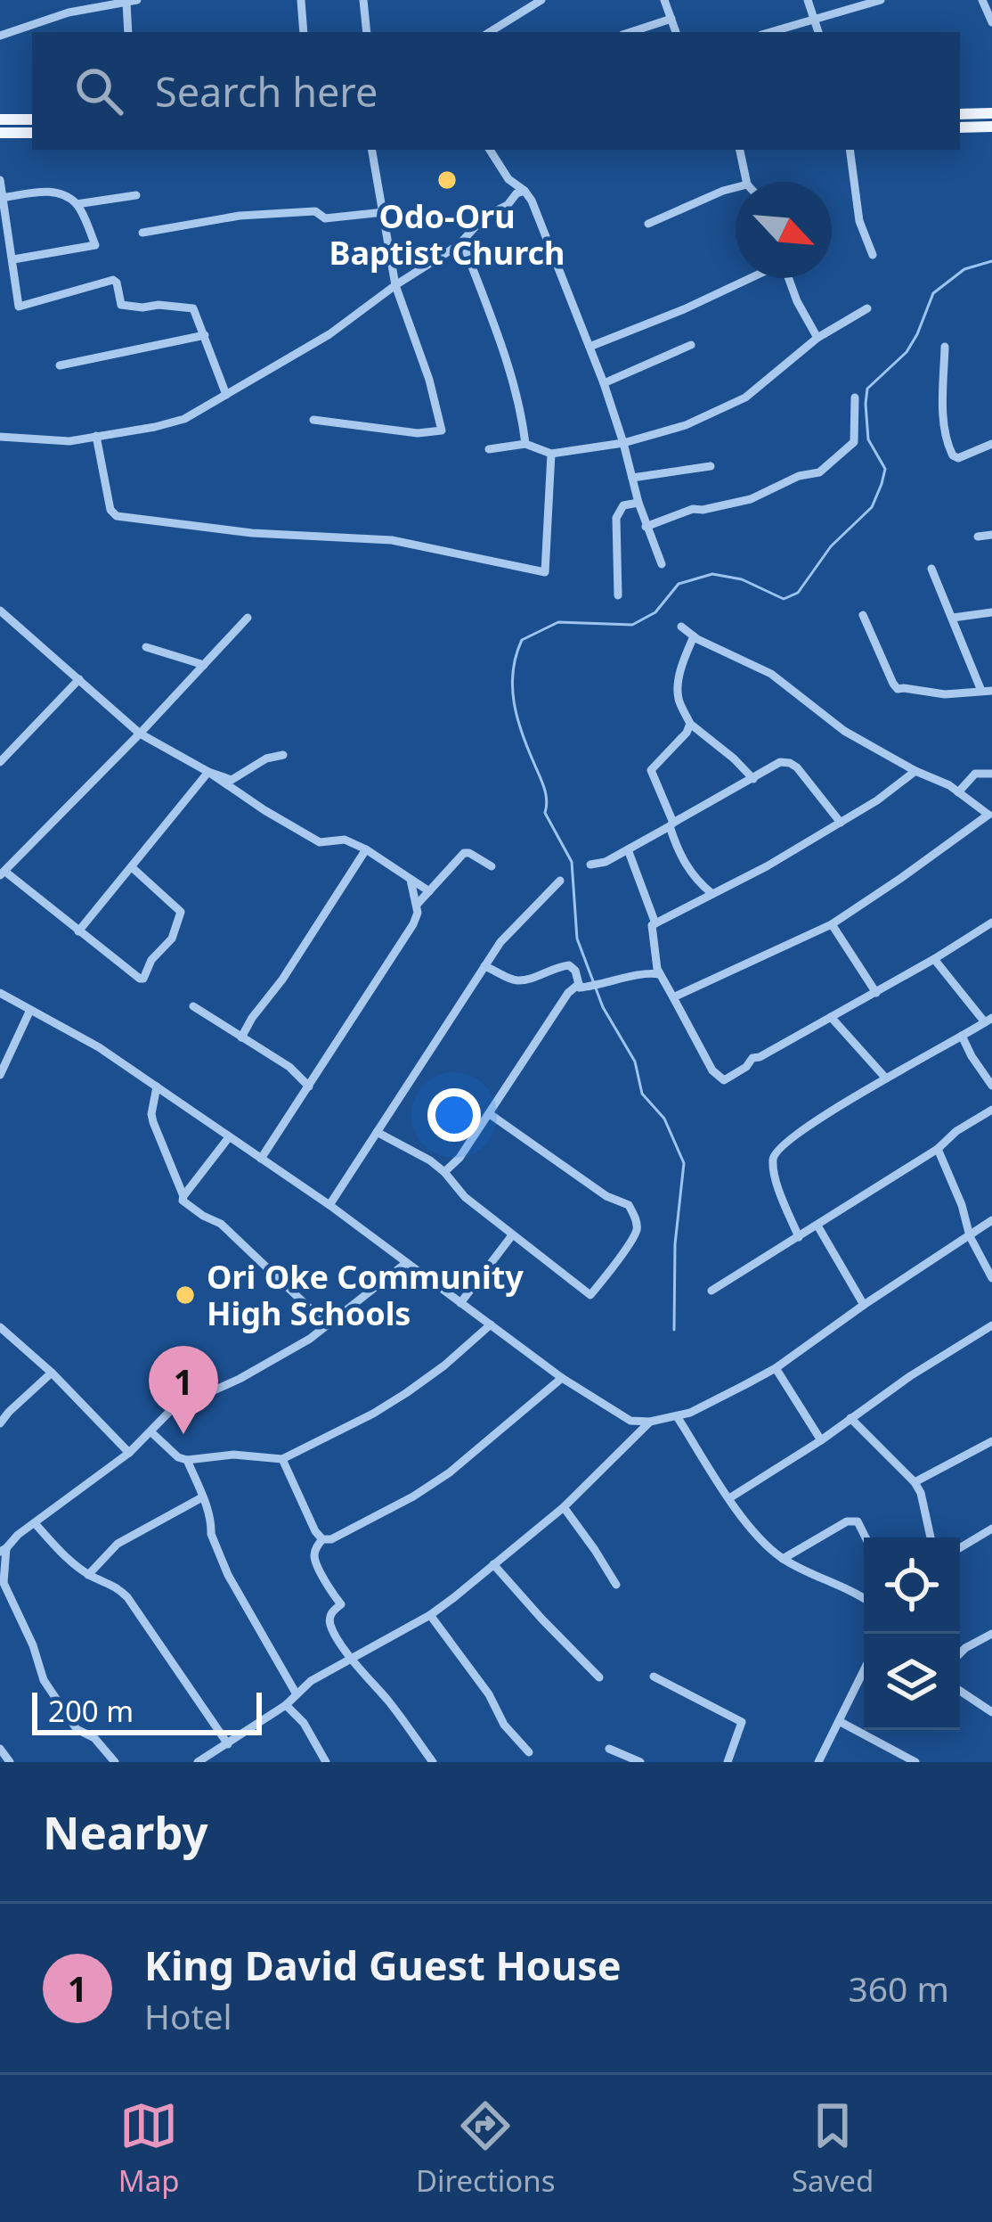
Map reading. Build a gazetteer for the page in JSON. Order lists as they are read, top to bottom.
{
  "places": ["Odo-Oru Baptist Church", "Ori Oke Community High Schools"],
  "scale_bar": "200 m",
  "north": "bottom right",
  "page": {
    "search": "Search here",
    "pins": "1",
    "scale": "200 m",
    "heading": "Nearby",
    "list": [
      {
        "mark": "1",
        "name": "King David Guest House",
        "note": "Hotel",
        "value": "360 m"
      }
    ],
    "nav": ["Map", "Directions", "Saved"]
  }
}
